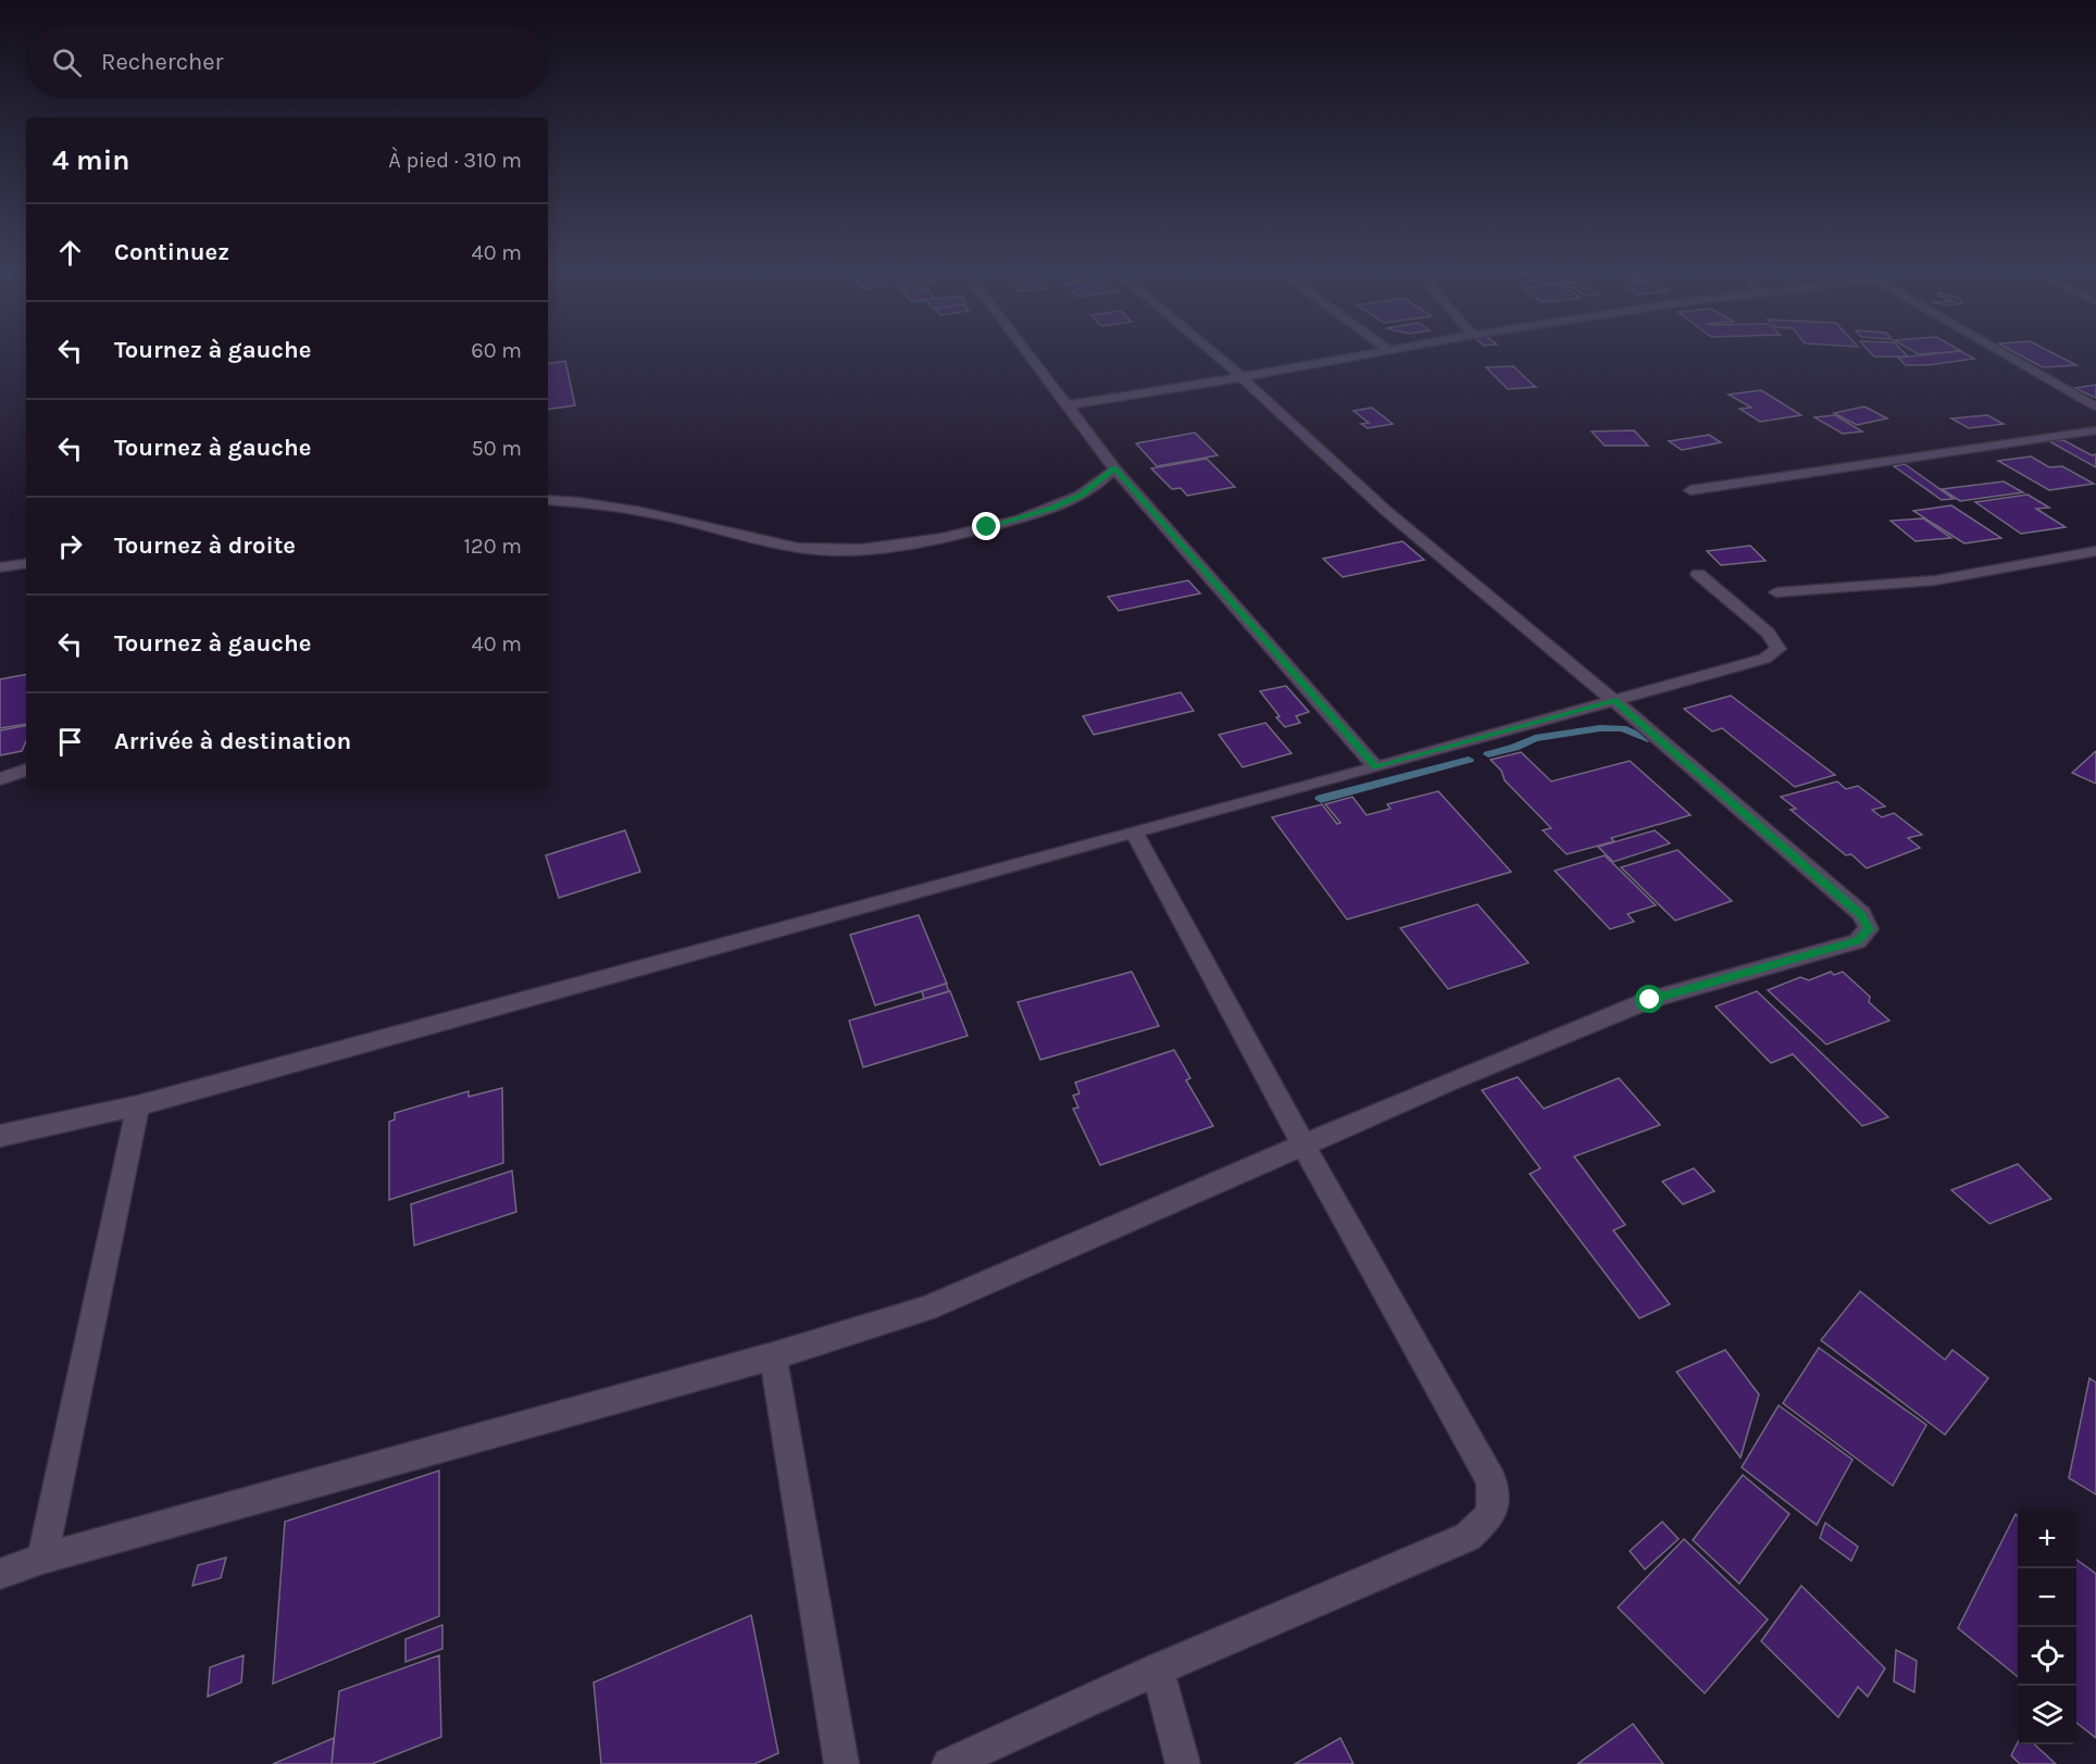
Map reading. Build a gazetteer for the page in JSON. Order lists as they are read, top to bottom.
{
  "page": {
    "search": "Rechercher",
    "heading": ["4 min", "À pied · 310 m"],
    "list": [
      ["Continuez", "40 m"],
      ["Tournez à gauche", "60 m"],
      ["Tournez à gauche", "50 m"],
      ["Tournez à droite", "120 m"],
      ["Tournez à gauche", "40 m"],
      "Arrivée à destination"
    ],
    "map_buttons": ["+", "−"]
  }
}
